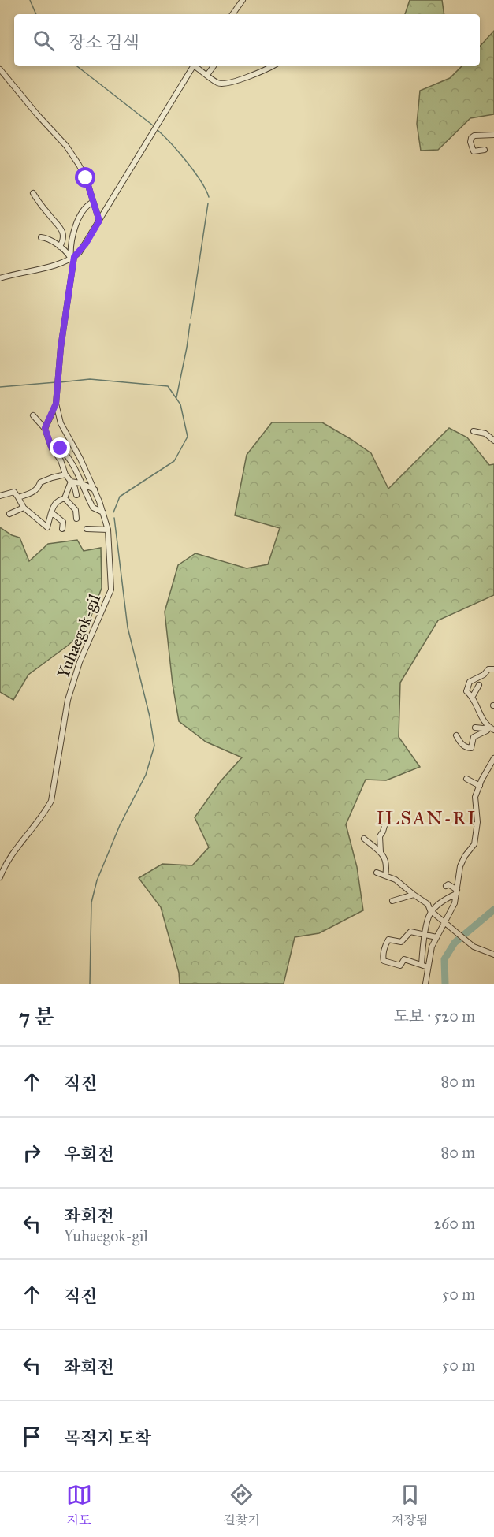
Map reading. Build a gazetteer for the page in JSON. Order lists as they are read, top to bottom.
{
  "streets": {
    "street": ["Yuhaegok-gil"]
  },
  "districts": ["ILSAN-RI"],
  "page": {
    "search": "장소 검색",
    "heading": ["7 분", "도보 · 520 m"],
    "list": [
      ["직진", "80 m"],
      ["우회전", "80 m"],
      ["좌회전", "Yuhaegok-gil", "260 m"],
      ["직진", "50 m"],
      ["좌회전", "50 m"],
      "목적지 도착"
    ],
    "nav": ["지도", "길찾기", "저장됨"]
  }
}
